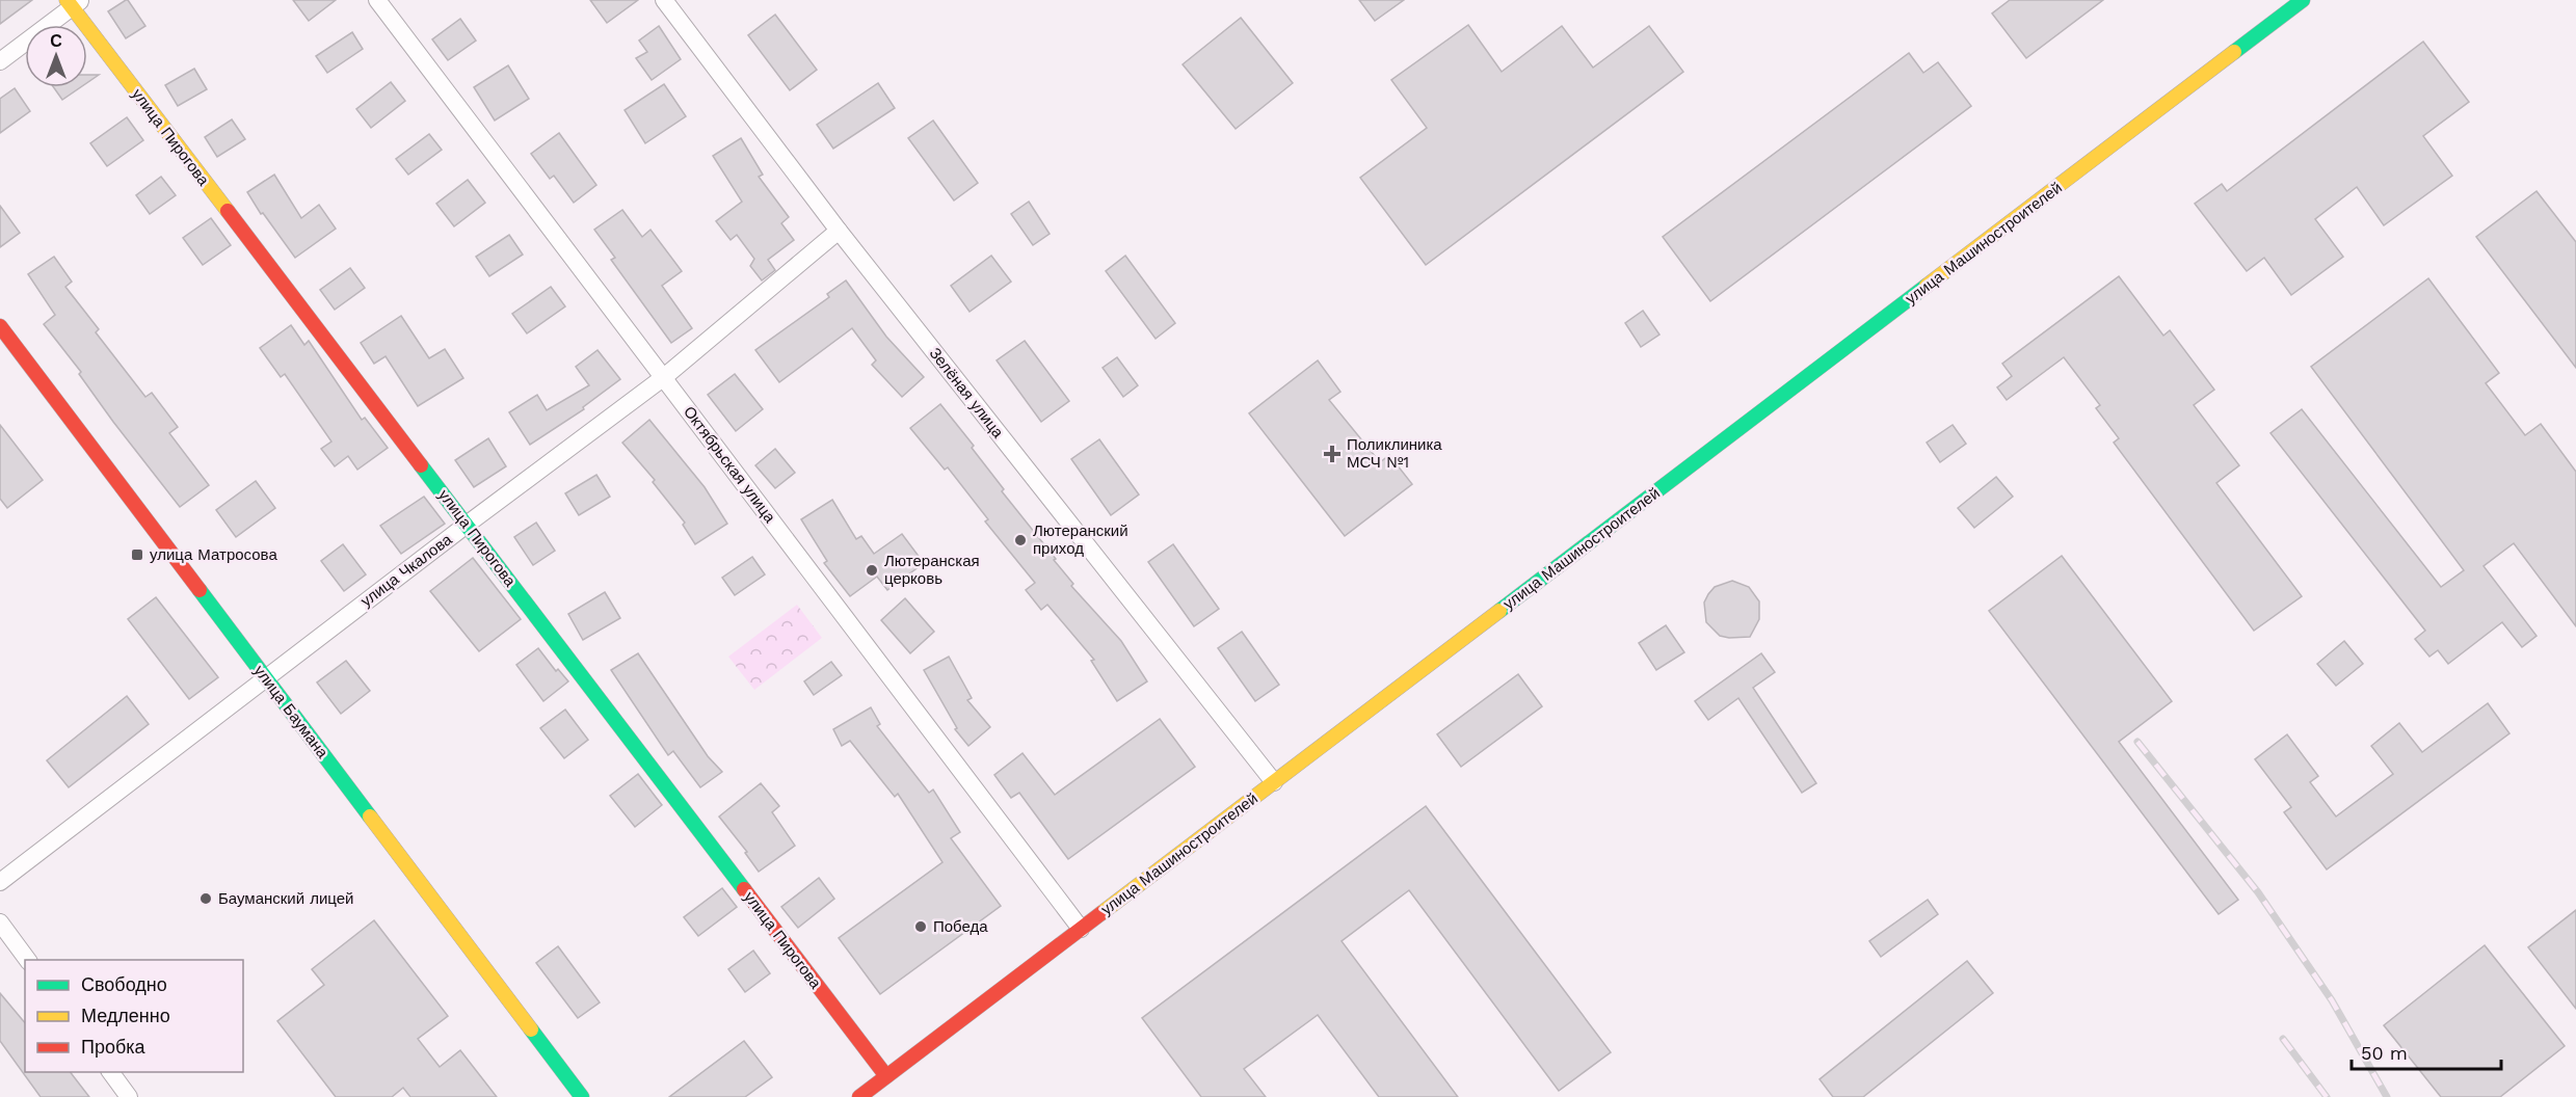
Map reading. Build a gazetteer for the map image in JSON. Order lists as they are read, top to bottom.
{
  "streets": {
    "street": [
      "улица Пирогова",
      "улица Машиностроителей",
      "Зелёная улица",
      "Октябрьская улица",
      "улица Чкалова",
      "улица Баумана"
    ]
  },
  "crossings": [
    ["улица Пирогова", "улица Машиностроителей"],
    ["улица Пирогова", "улица Чкалова"],
    ["улица Машиностроителей", "Зелёная улица"],
    ["улица Машиностроителей", "Октябрьская улица"],
    ["Зелёная улица", "улица Чкалова"],
    ["Октябрьская улица", "улица Чкалова"],
    ["улица Чкалова", "улица Баумана"]
  ],
  "places": {
    "health": ["Поликлиника МСЧ №1"],
    "other": [
      "Лютеранский приход",
      "Лютеранская церковь",
      "Бауманский лицей",
      "Победа"
    ],
    "transit": ["улица Матросова"]
  },
  "legend": ["Свободно", "Медленно", "Пробка"],
  "scale_bar": "50 m",
  "north": "top"
}
